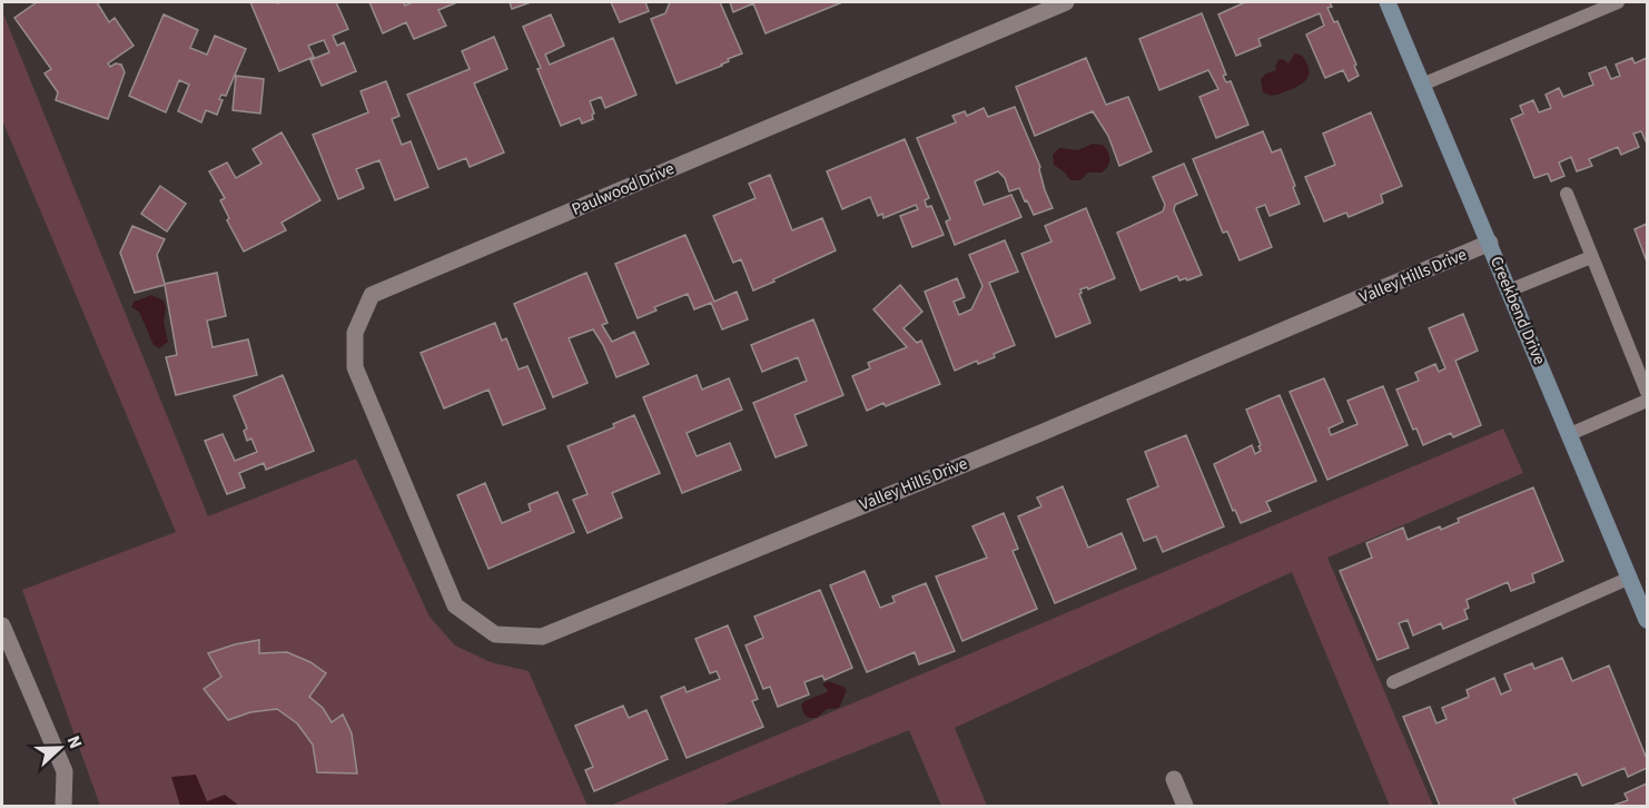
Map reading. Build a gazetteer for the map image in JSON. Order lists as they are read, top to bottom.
{
  "streets": {
    "street": ["Paulwood Drive", "Valley Hills Drive", "Creekbend Drive"]
  },
  "crossings": [
    ["Paulwood Drive", "Valley Hills Drive"],
    ["Valley Hills Drive", "Creekbend Drive"]
  ],
  "north": "right"
}
